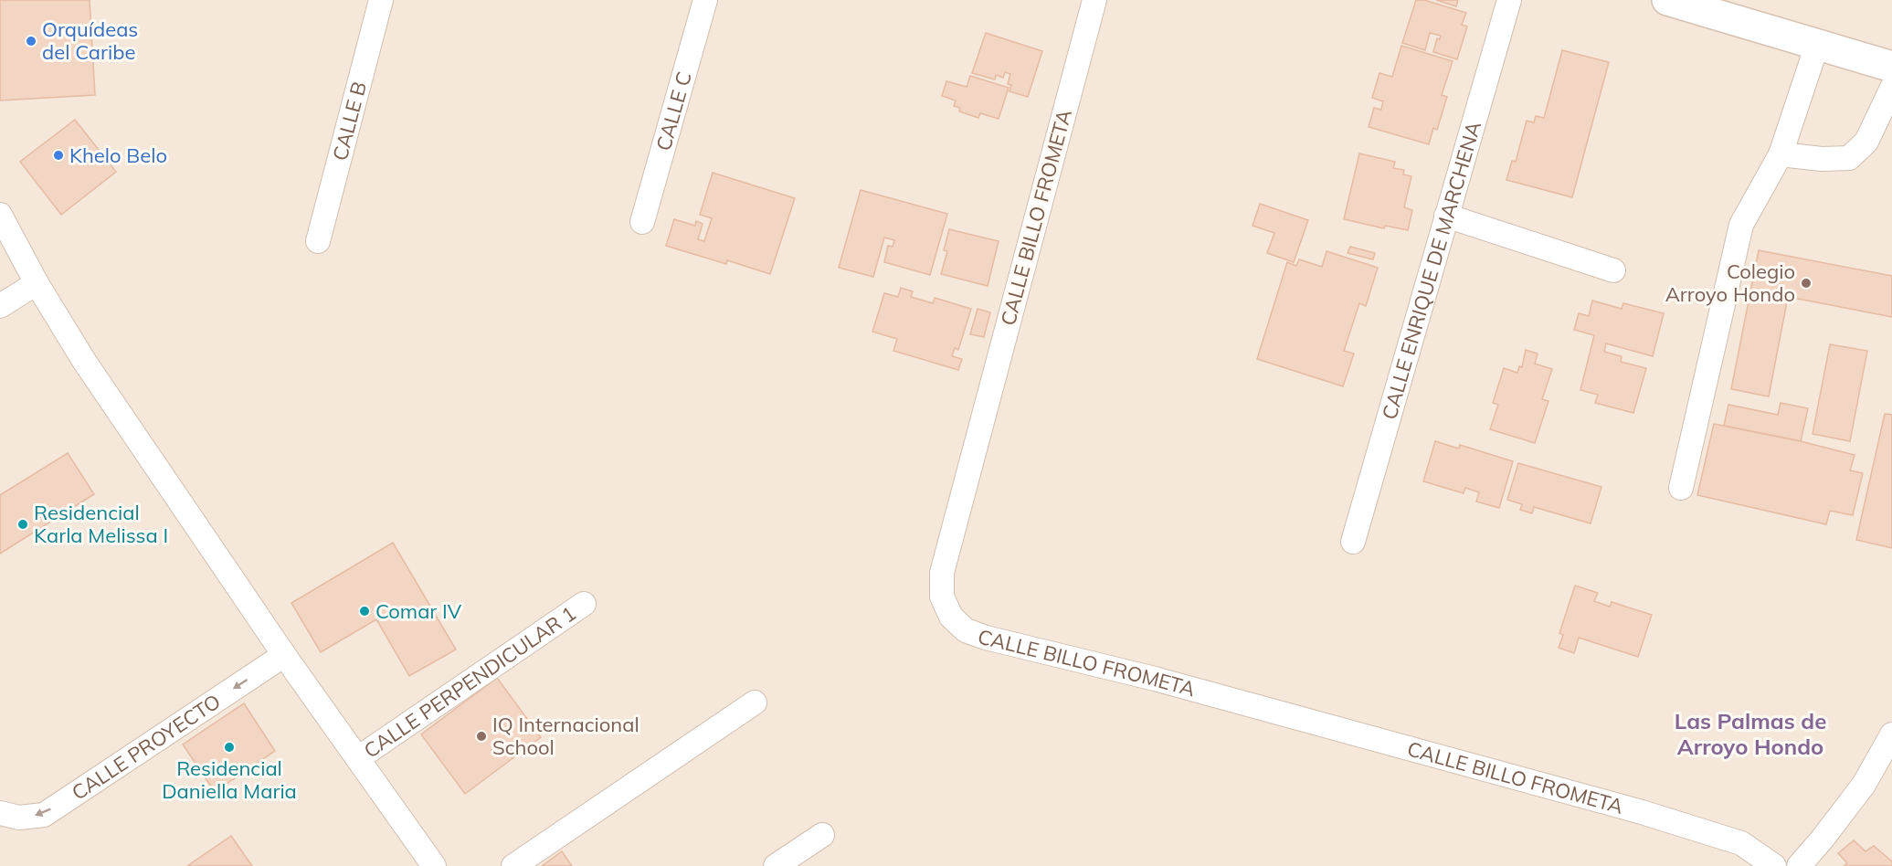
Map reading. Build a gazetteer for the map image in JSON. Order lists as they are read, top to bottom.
{
  "streets": {
    "street": [
      "CALLE C",
      "CALLE B",
      "CALLE BILLO FROMETA",
      "CALLE ENRIQUE DE MARCHENA",
      "CALLE PERPENDICULAR 1",
      "CALLE PROYECTO"
    ]
  },
  "one_way": ["CALLE PROYECTO"],
  "districts": ["Las Palmas de Arroyo Hondo"],
  "places": [
    "Orquídeas del Caribe",
    "Khelo Belo",
    "Colegio Arroyo Hondo",
    "Residencial Karla Melissa I",
    "Comar IV",
    "IQ Internacional School",
    "Residencial Daniella Maria"
  ]
}
